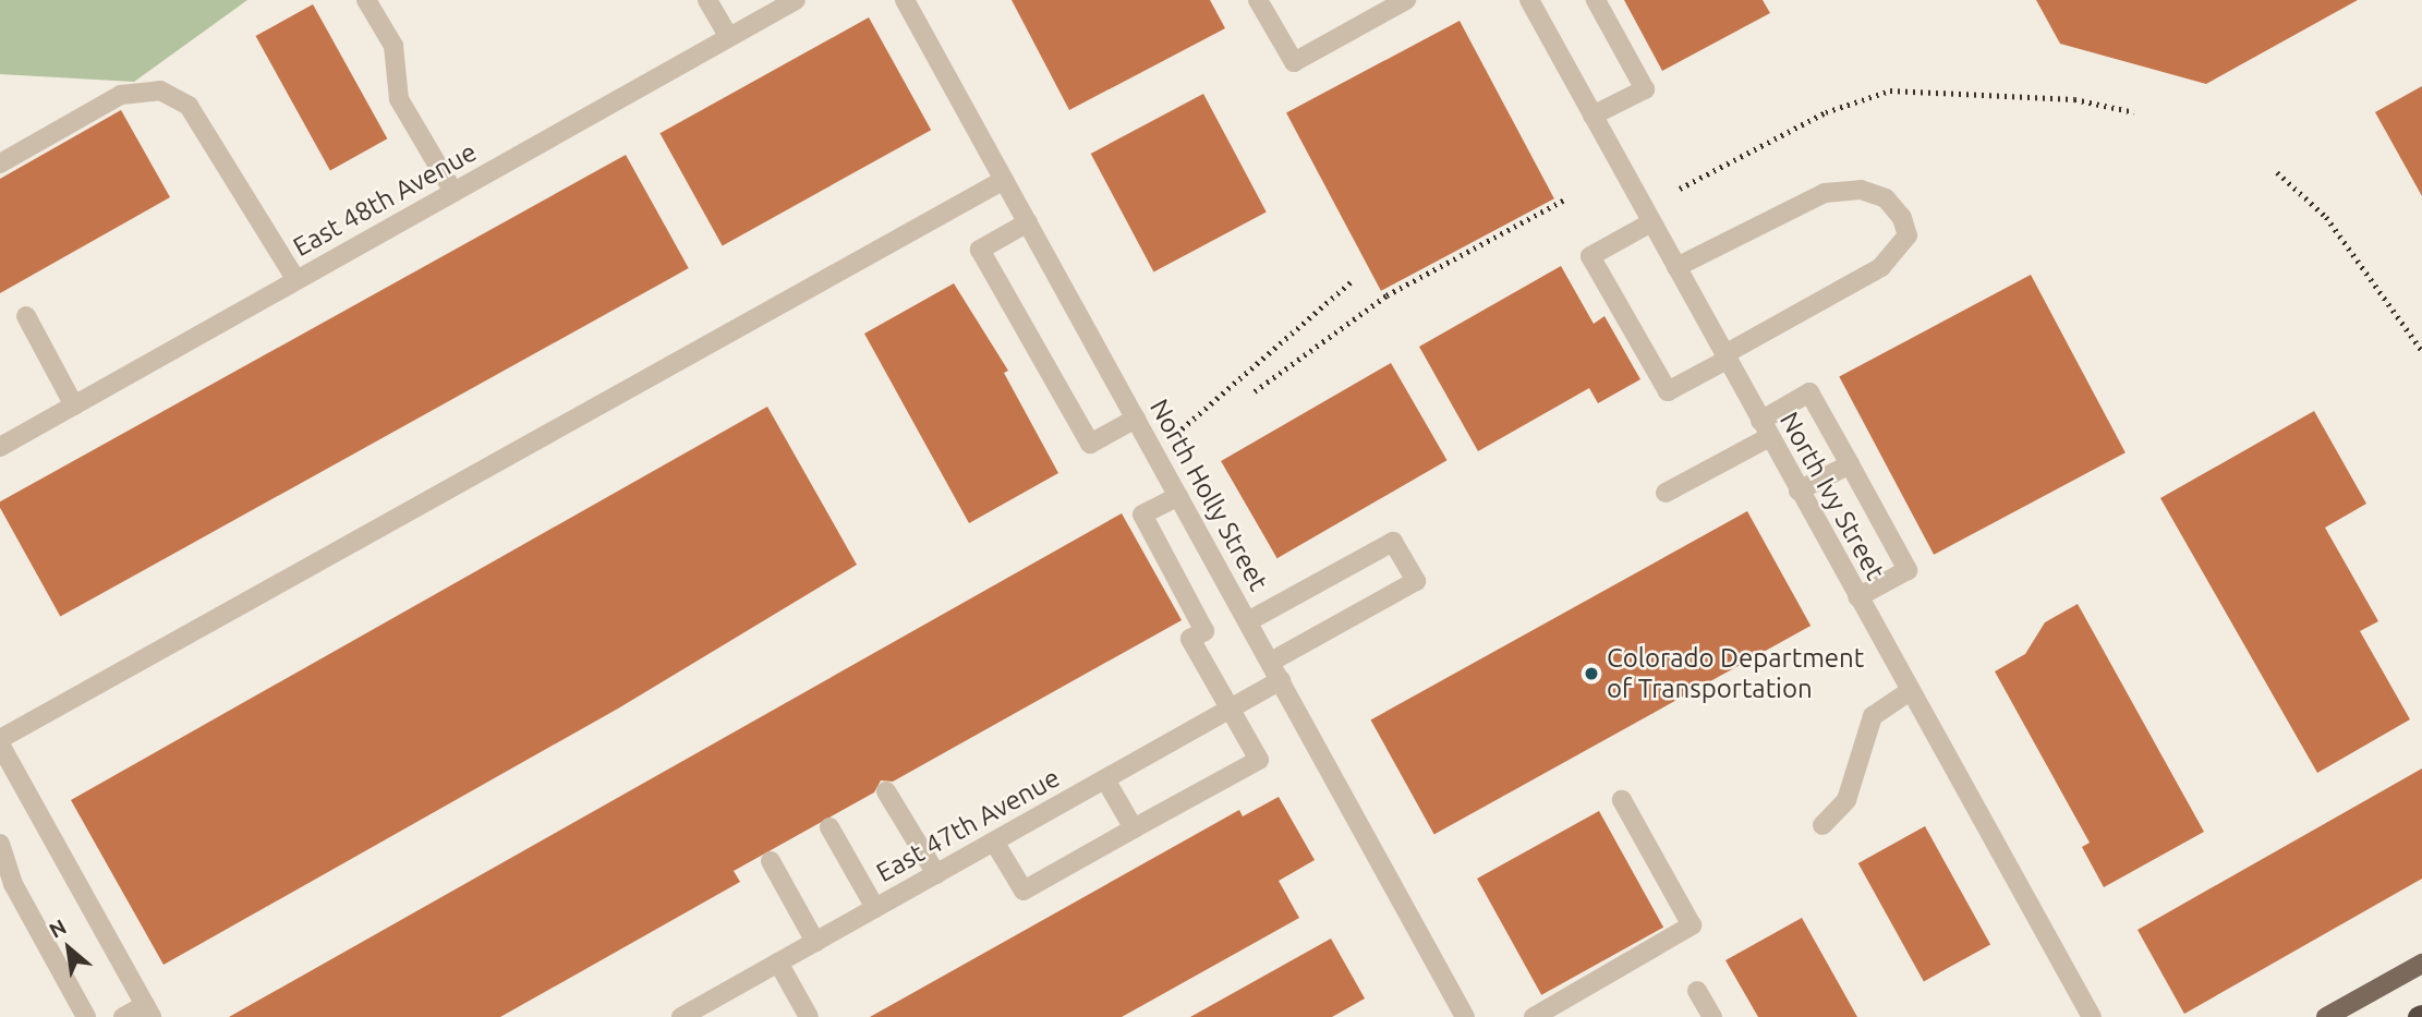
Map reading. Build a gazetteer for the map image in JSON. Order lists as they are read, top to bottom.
{
  "streets": {
    "street": [
      "East 48th Avenue",
      "North Holly Street",
      "North Ivy Street",
      "East 47th Avenue"
    ]
  },
  "crossings": [
    ["North Holly Street", "East 47th Avenue"]
  ],
  "places": ["Colorado Department of Transportation"],
  "north": "top left"
}
